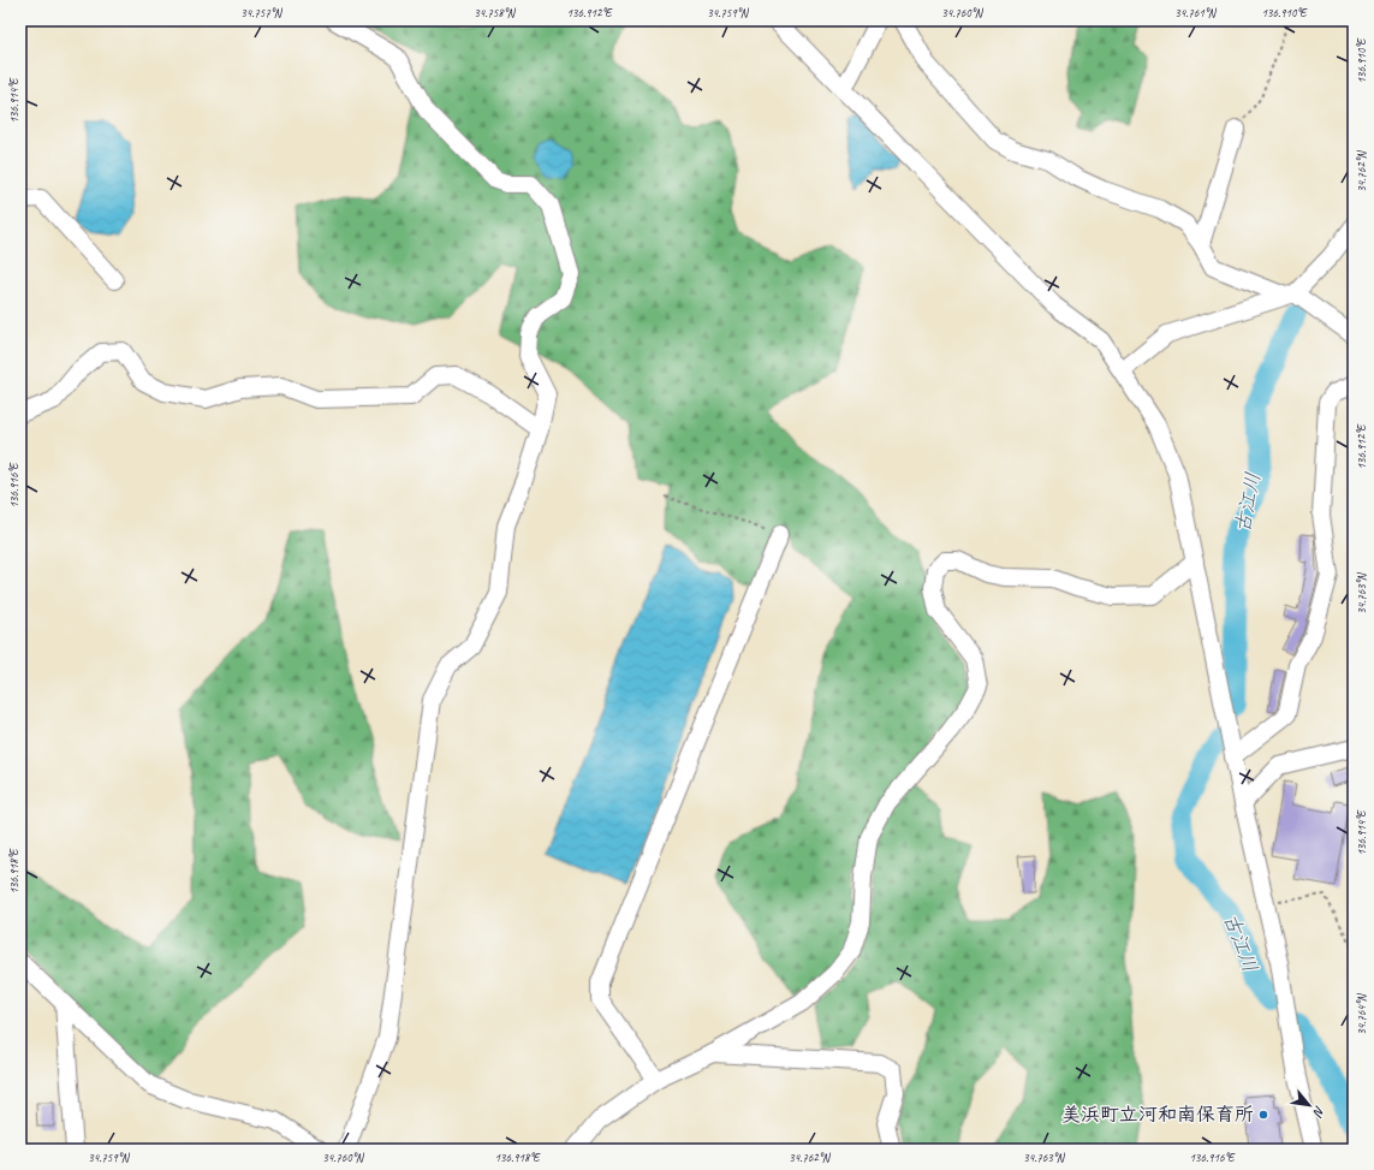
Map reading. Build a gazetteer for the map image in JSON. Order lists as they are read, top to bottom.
{
  "water": ["古江川"],
  "places": ["美浜町立河和南保育所"],
  "north": "bottom right",
  "coordinates": [
    "34.757°N",
    "34.758°N",
    "136.912°E",
    "34.759°N",
    "34.760°N",
    "34.761°N",
    "136.910°E",
    "136.914°E",
    "34.762°N",
    "136.916°E",
    "34.763°N",
    "136.918°E",
    "34.764°N"
  ]
}
